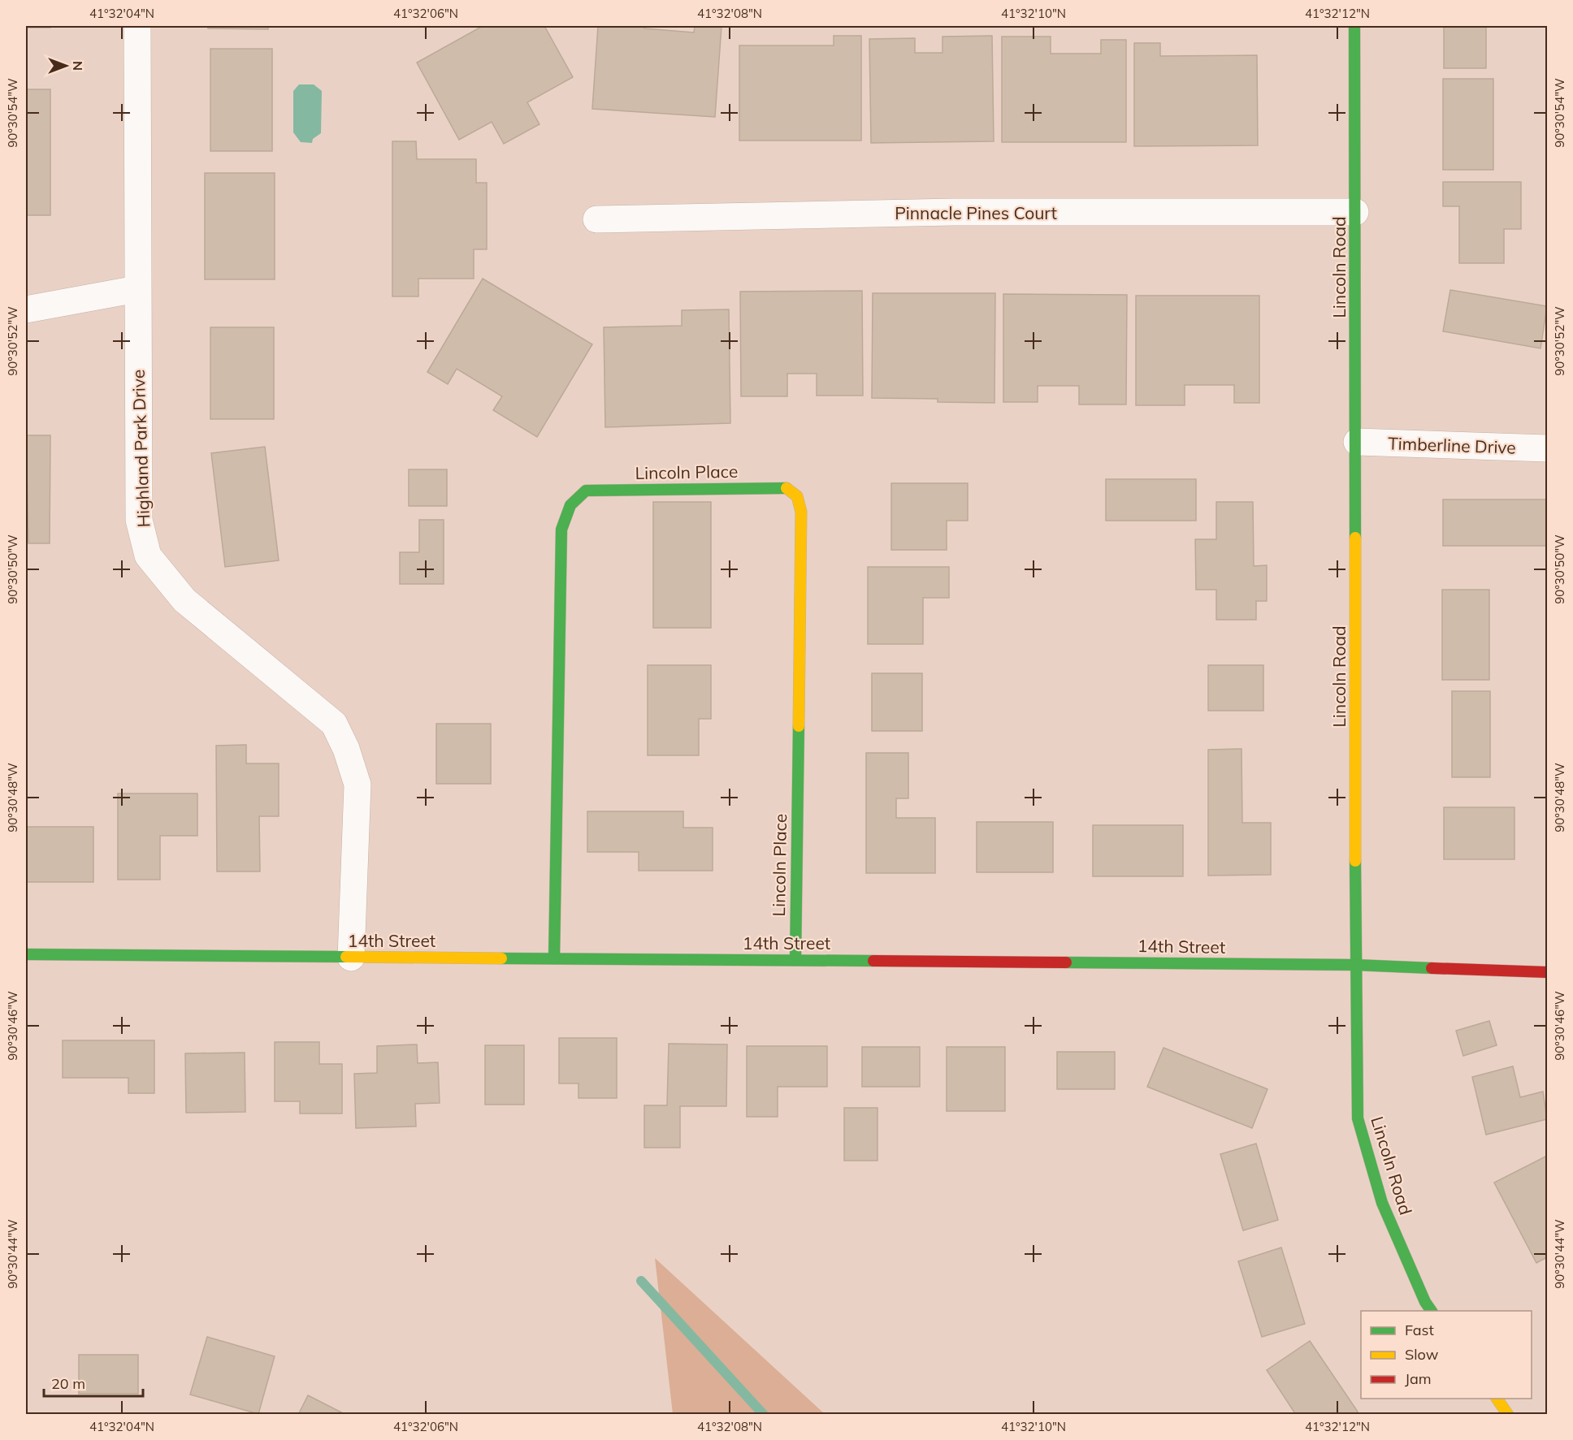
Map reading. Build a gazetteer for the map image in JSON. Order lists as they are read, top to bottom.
{
  "streets": {
    "street": [
      "Pinnacle Pines Court",
      "Lincoln Road",
      "Timberline Drive",
      "Highland Park Drive",
      "Lincoln Place",
      "14th Street"
    ]
  },
  "crossings": [
    ["Pinnacle Pines Court", "Lincoln Road"],
    ["Lincoln Road", "Timberline Drive"],
    ["Lincoln Road", "14th Street"],
    ["Highland Park Drive", "14th Street"],
    ["Lincoln Place", "14th Street"]
  ],
  "legend": ["Fast", "Slow", "Jam"],
  "scale_bar": "20 m",
  "north": "right",
  "coordinates": [
    "41°32'04\"N",
    "41°32'06\"N",
    "41°32'08\"N",
    "41°32'10\"N",
    "41°32'12\"N",
    "90°30'54\"W",
    "90°30'52\"W",
    "90°30'50\"W",
    "90°30'48\"W",
    "90°30'46\"W",
    "90°30'44\"W"
  ]
}
